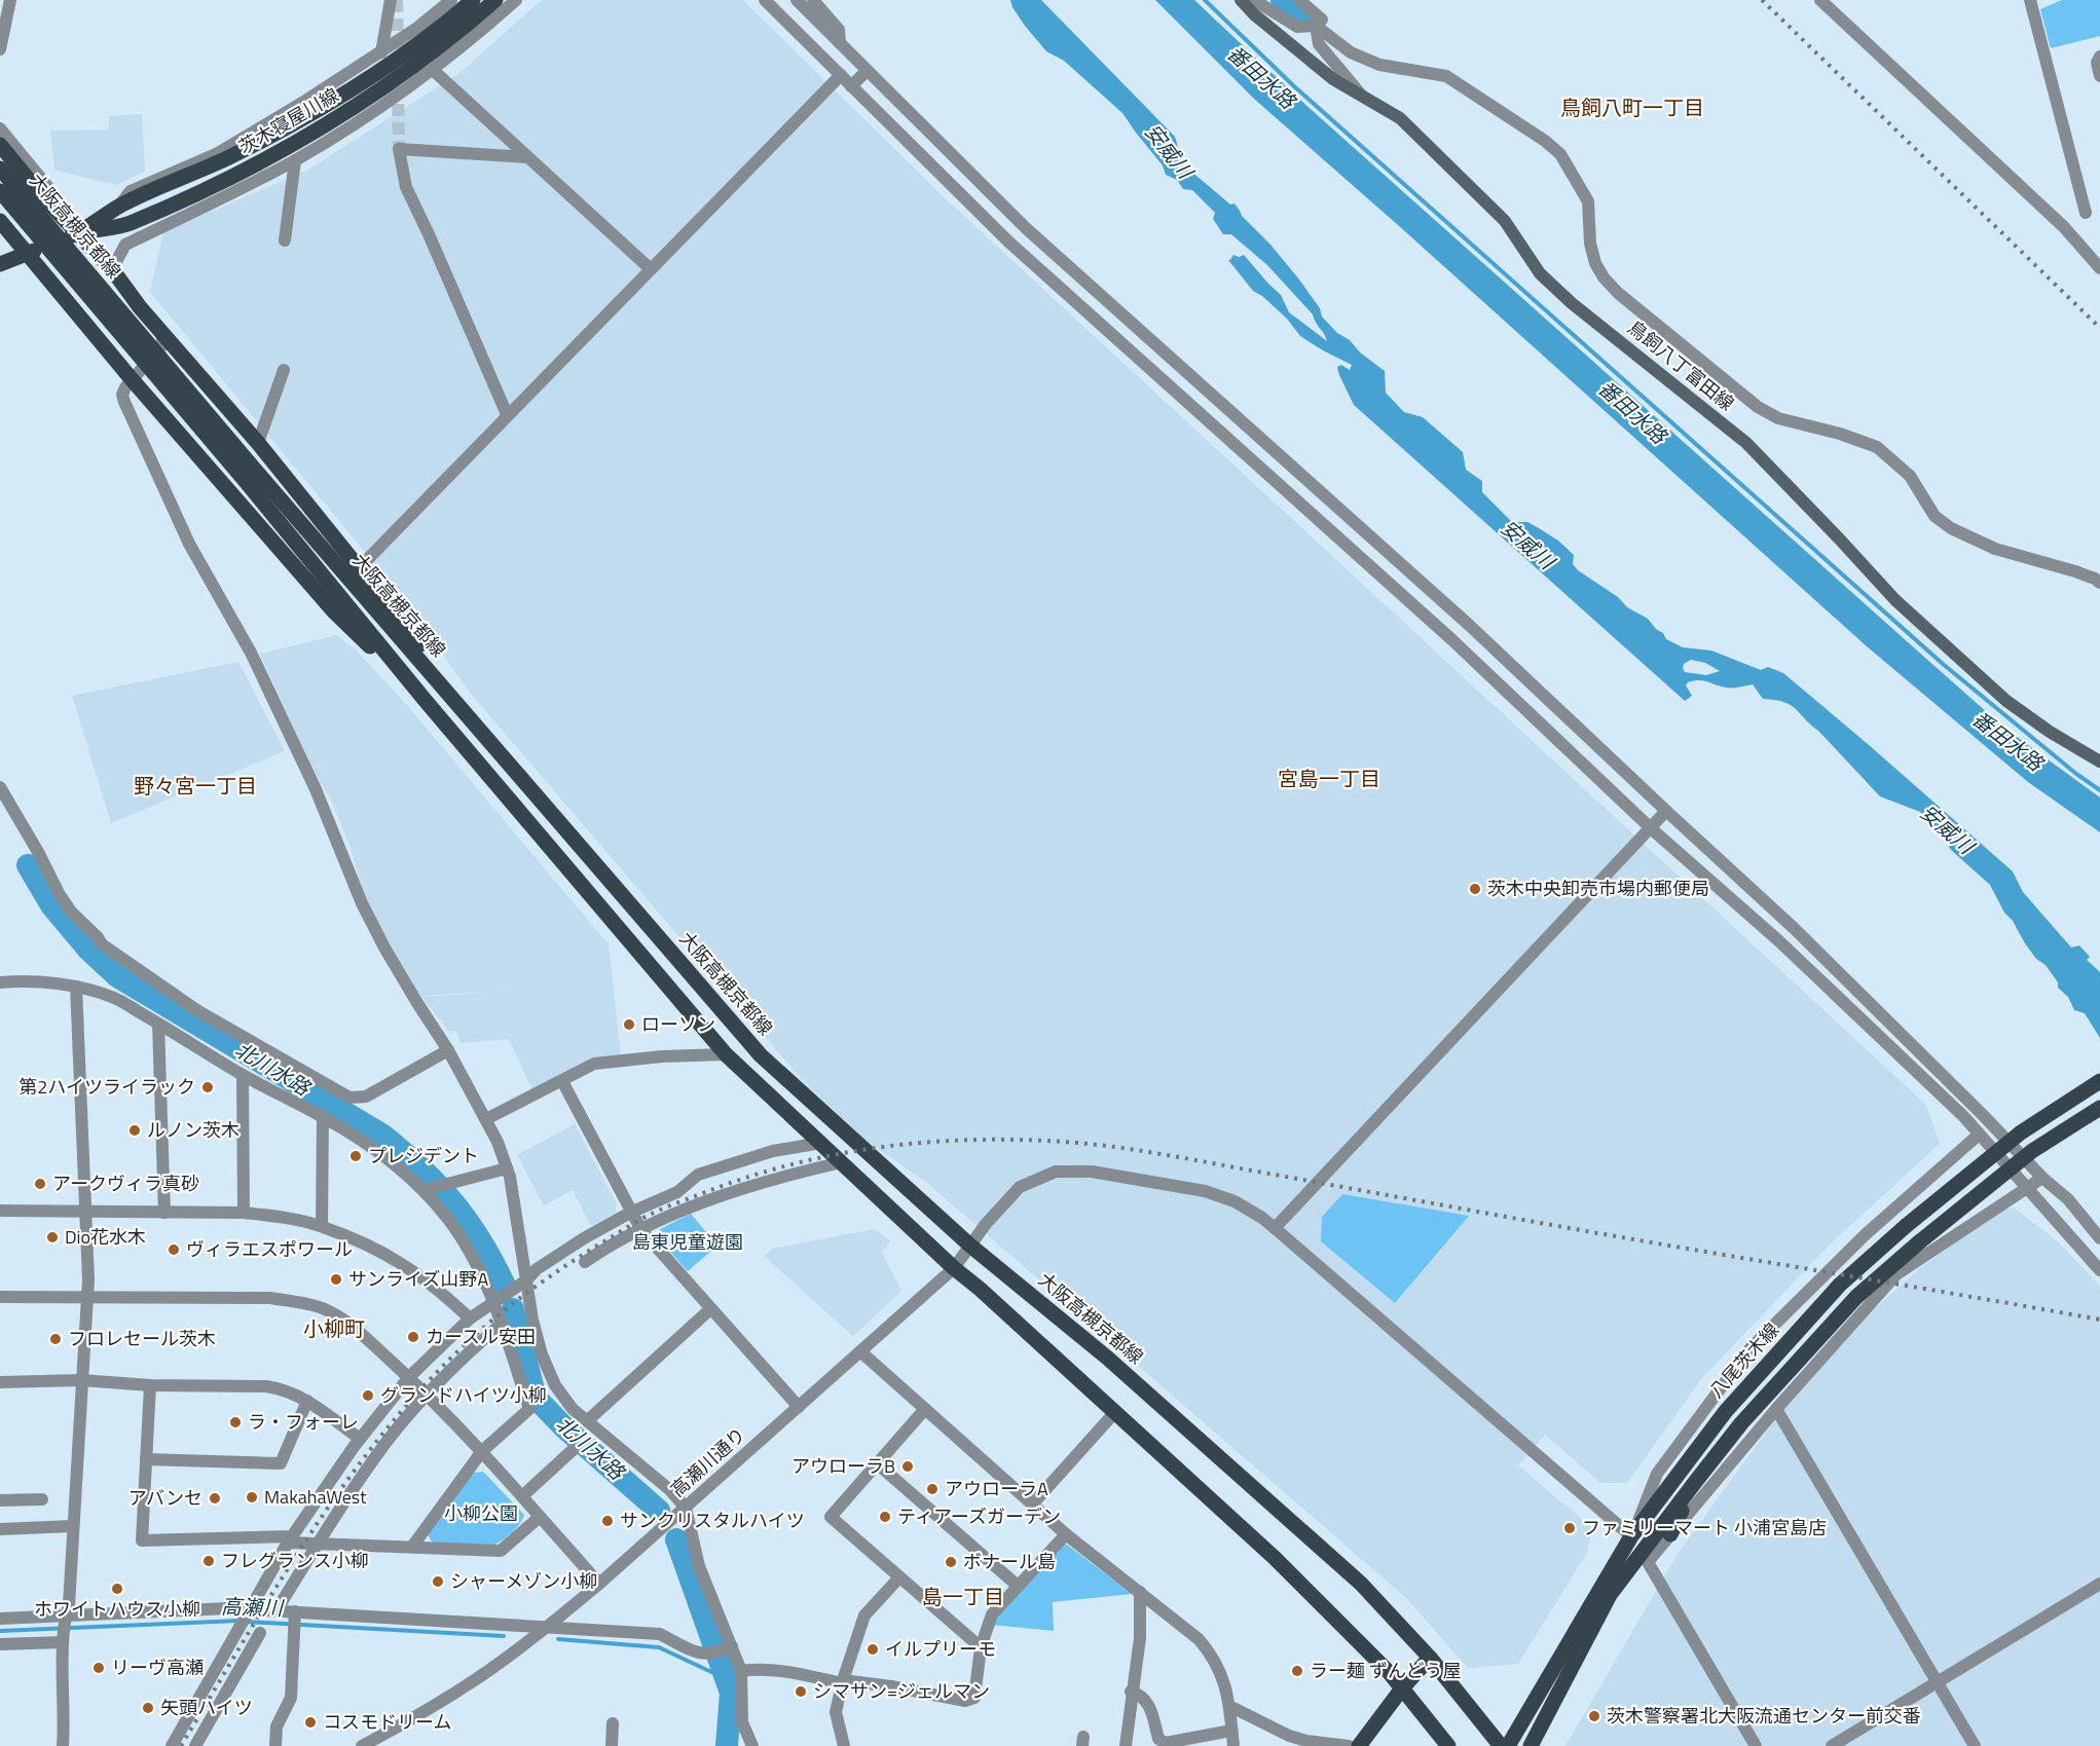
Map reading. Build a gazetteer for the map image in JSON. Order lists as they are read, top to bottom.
{
  "streets": {
    "main road": [
      "茨木寝屋川線",
      "大阪高槻京都線",
      "鳥飼八丁富田線",
      "八尾茨木線"
    ],
    "street": ["高瀬川通り"]
  },
  "crossings": [
    ["大阪高槻京都線", "高瀬川通り"],
    ["八尾茨木線", "高瀬川通り"]
  ],
  "districts": [
    "鳥飼八町一丁目",
    "宮島一丁目",
    "野々宮一丁目",
    "小柳町",
    "島一丁目"
  ],
  "water": [
    "番田水路",
    "安威川",
    "北川水路",
    "高瀬川"
  ],
  "parks": ["島東児童遊園", "小柳公園"],
  "places": [
    "茨木中央卸売市場内郵便局",
    "ローソン",
    "第2ハイツライラック",
    "ルノン茨木",
    "プレジデント",
    "アークヴィラ真砂",
    "Dio花水木",
    "ヴィラエスポワール",
    "サンライズ山野A",
    "カースル安田",
    "フロレセール茨木",
    "グランドハイツ小柳",
    "ラ・フォーレ",
    "アウローラB",
    "アウローラA",
    "MakahaWest",
    "アバンセ",
    "ティアーズガーデン",
    "サンクリスタルハイツ",
    "ファミリーマート 小浦宮島店",
    "フレグランス小柳",
    "ボナール島",
    "シャーメゾン小柳",
    "ホワイトハウス小柳",
    "イルプリーモ",
    "リーヴ高瀬",
    "ラー麺 ずんどう屋",
    "シマサン=ジェルマン",
    "矢頭ハイツ",
    "茨木警察署北大阪流通センター前交番",
    "コスモドリーム"
  ]
}
